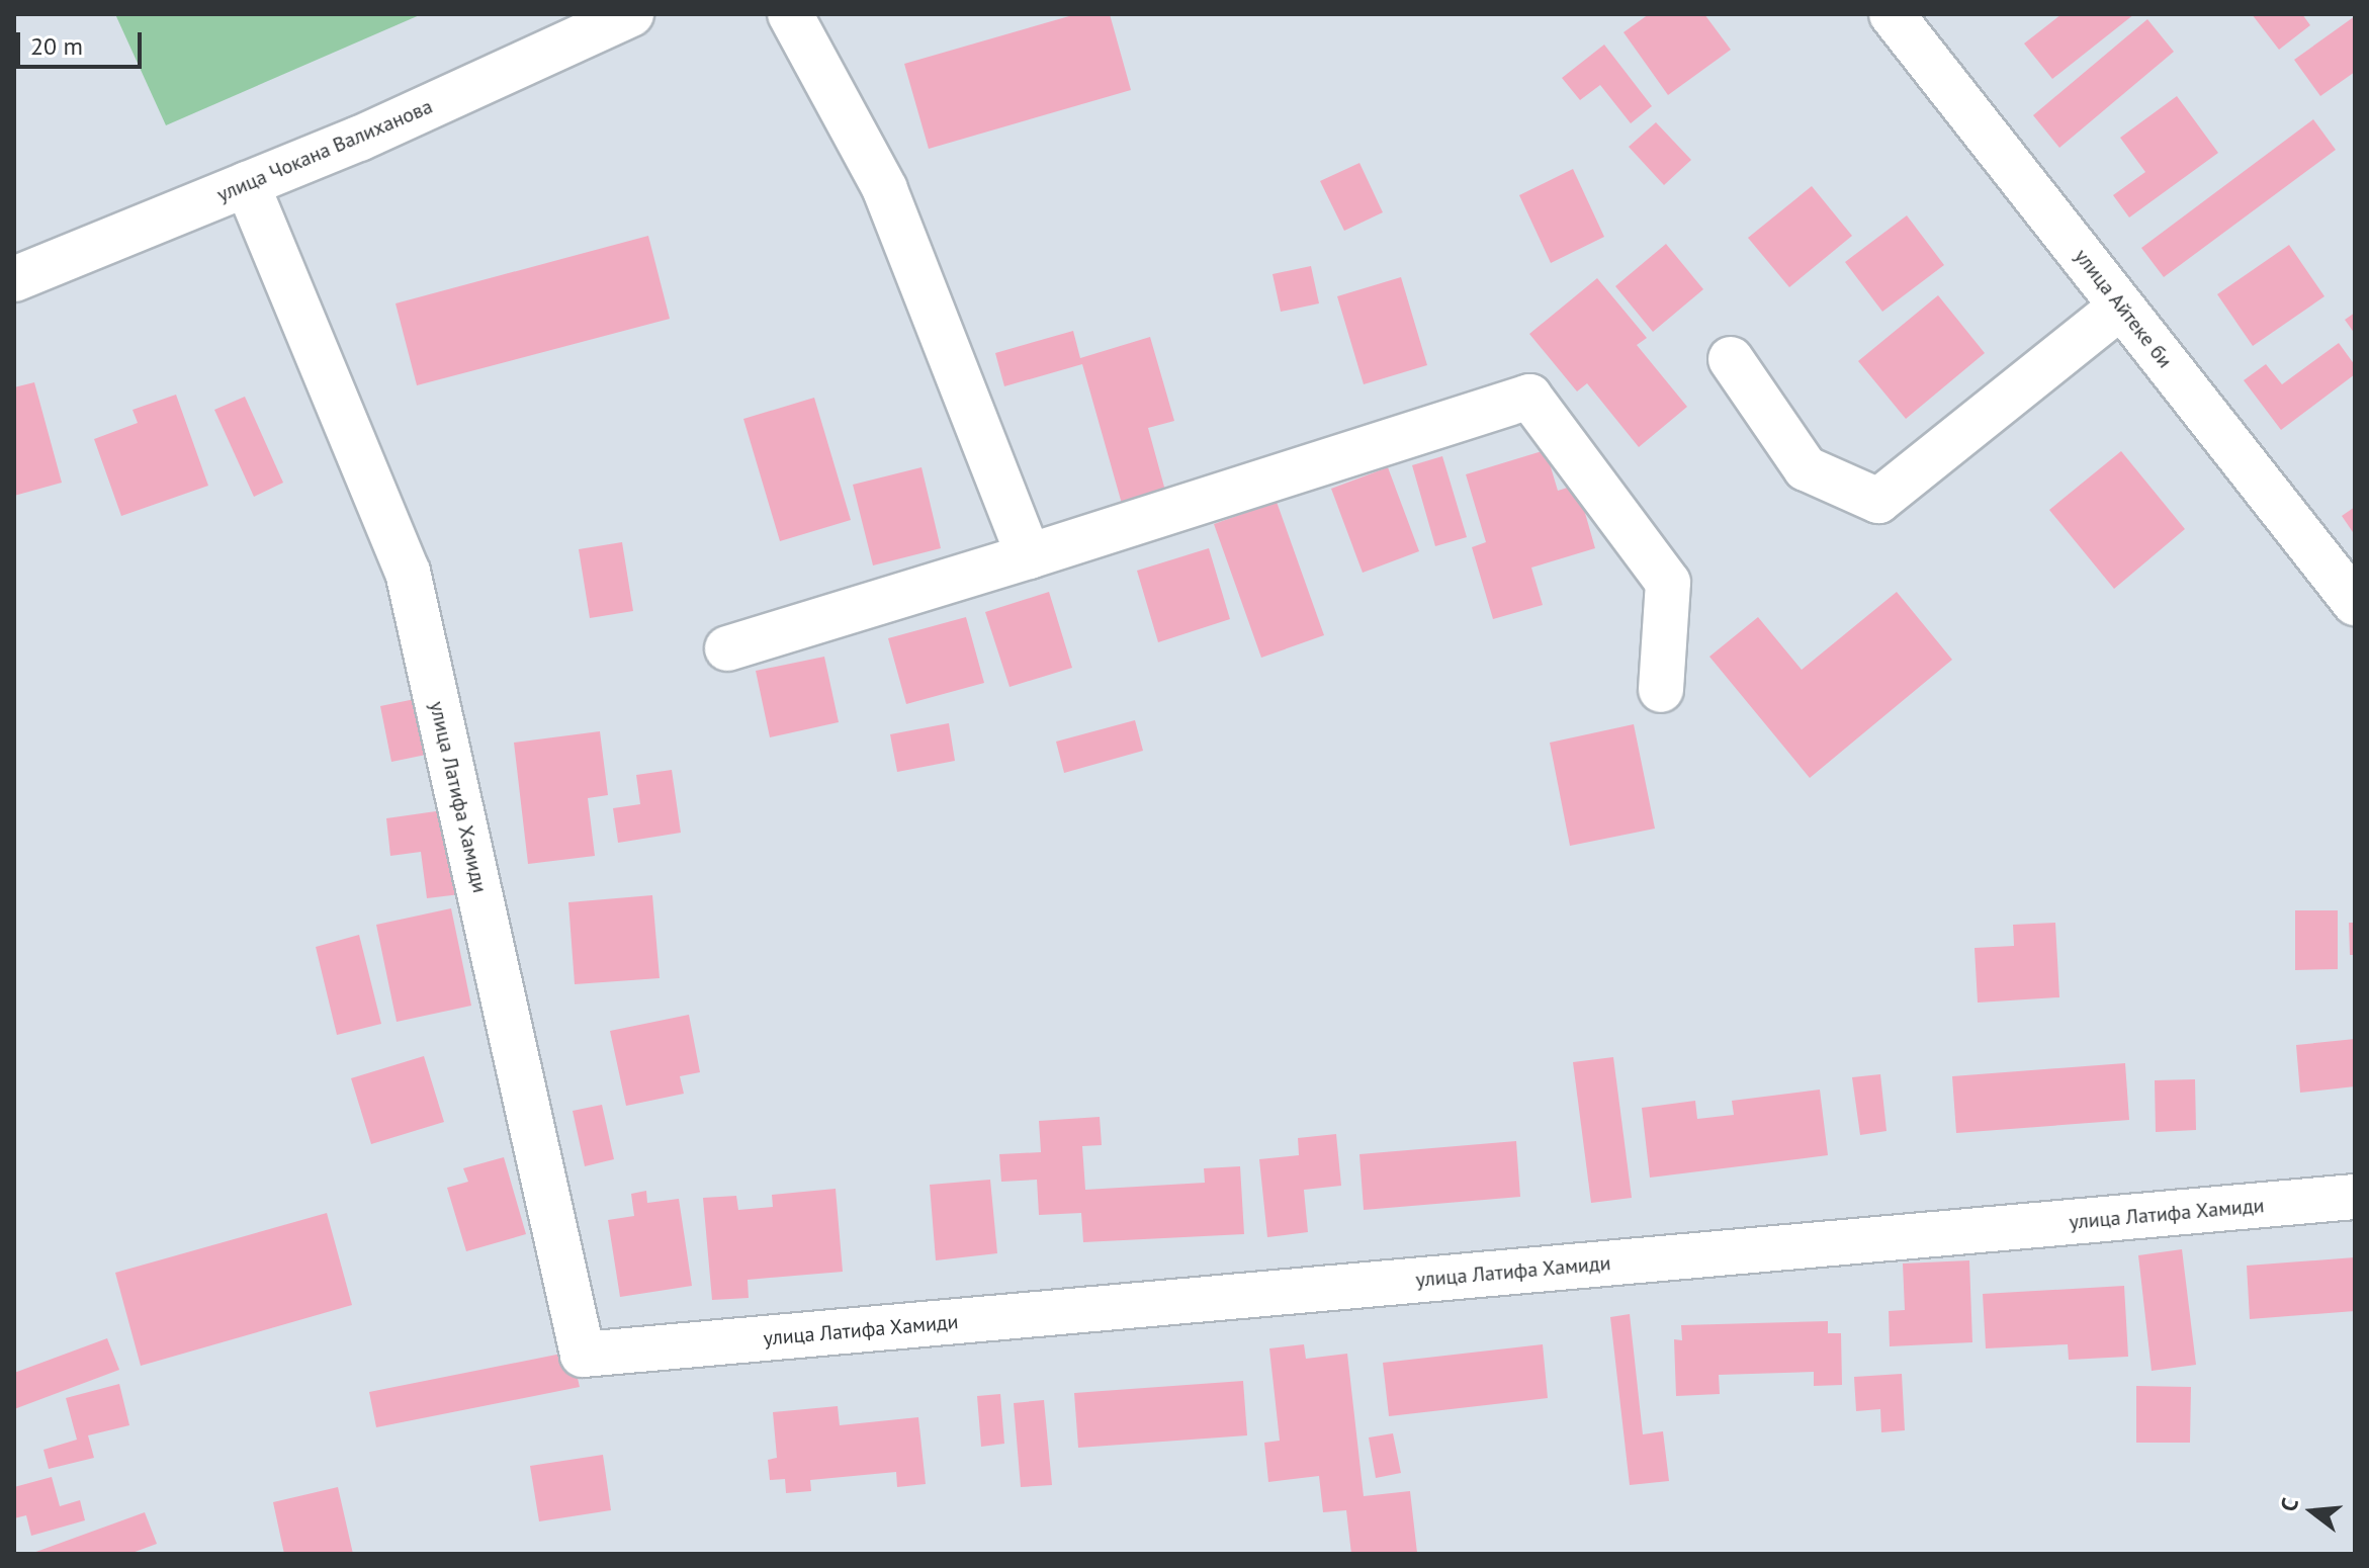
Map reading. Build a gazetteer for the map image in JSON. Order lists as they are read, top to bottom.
{
  "streets": {
    "street": ["улица Чокана Валиханова", "улица Айтеке би", "улица Латифа Хамиди"]
  },
  "crossings": [
    ["улица Чокана Валиханова", "улица Латифа Хамиди"]
  ],
  "scale_bar": "20 m",
  "north": "left"
}
